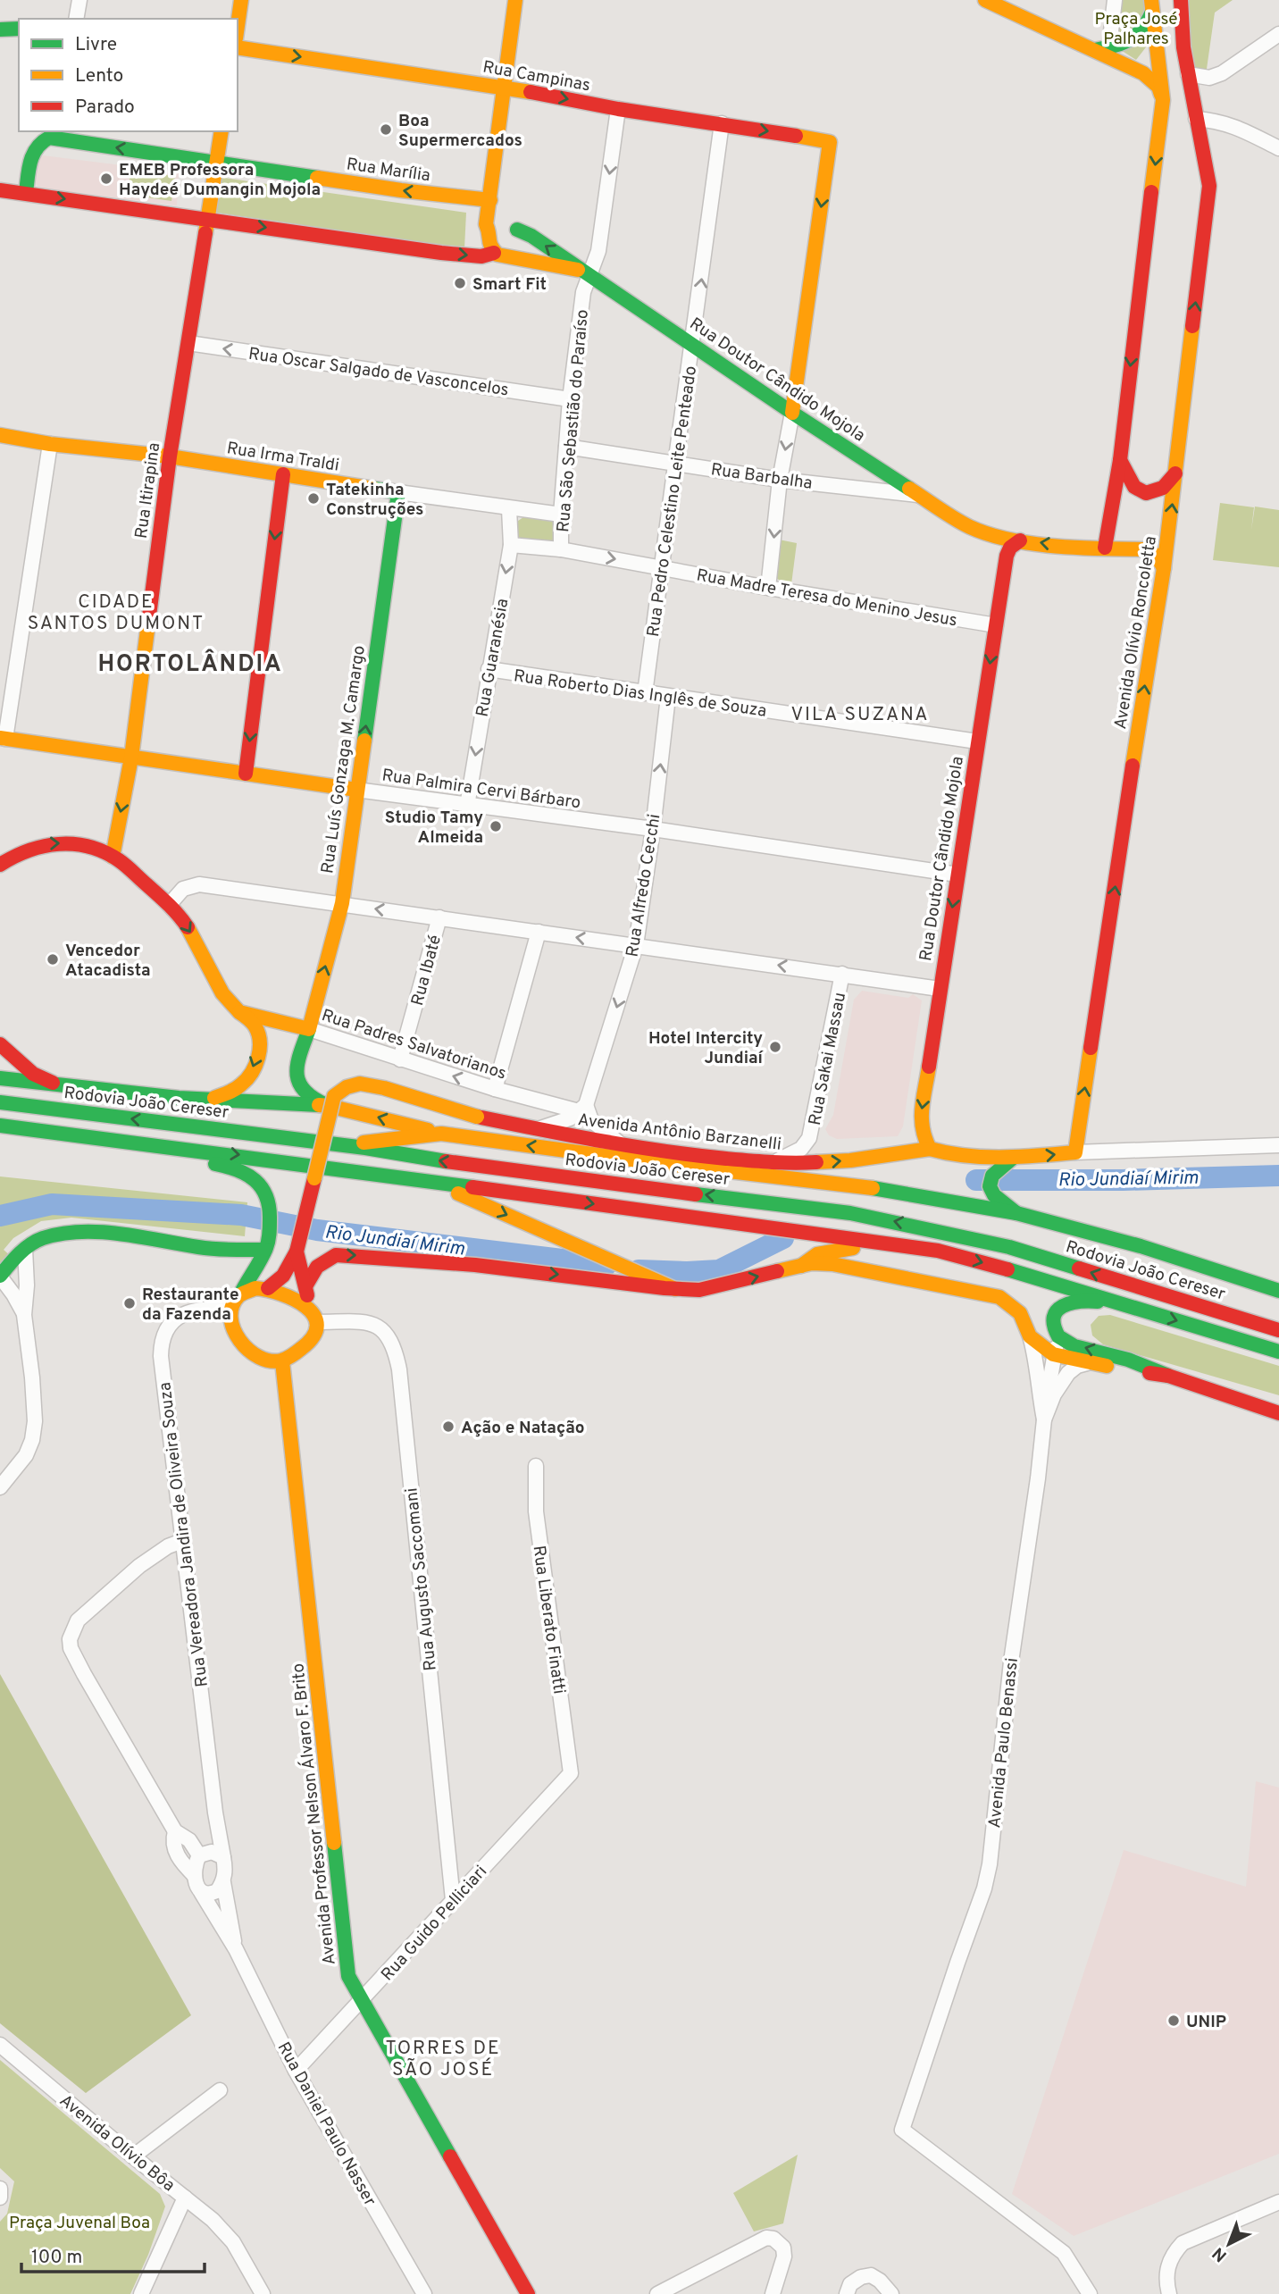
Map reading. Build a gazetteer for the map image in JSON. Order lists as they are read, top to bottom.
{
  "streets": {
    "main road": [
      "Rua Campinas",
      "Rua Marília",
      "Rua Doutor Cândido Mojola",
      "Rua Irma Traldi",
      "Rua Itirapina",
      "Avenida Olívio Roncoletta",
      "Rua Luís Gonzaga M. Camargo",
      "Rua Palmira Cervi Bárbaro",
      "Rua Padres Salvatorianos",
      "Rodovia João Cereser",
      "Avenida Antônio Barzanelli",
      "Avenida Professor Nelson Álvaro F. Brito"
    ],
    "street": [
      "Rua Oscar Salgado de Vasconcelos",
      "Rua São Sebastião do Paraíso",
      "Rua Barbalha",
      "Rua Pedro Celestino Leite Penteado",
      "Rua Madre Teresa do Menino Jesus",
      "Rua Guaranésia",
      "Rua Roberto Dias Inglês de Souza",
      "Rua Alfredo Cecchi",
      "Rua Ibaté",
      "Rua Sakai Massau",
      "Rua Vereadora Jandira de Oliveira Souza",
      "Rua Augusto Saccomani",
      "Rua Liberato Finatti",
      "Avenida Paulo Benassi",
      "Rua Guido Pelliciari",
      "Rua Daniel Paulo Nasser",
      "Avenida Olívio Bôa"
    ]
  },
  "crossings": [
    ["Rua Campinas", "Rua Doutor Cândido Mojola"],
    ["Rua Campinas", "Rua São Sebastião do Paraíso"],
    ["Rua Campinas", "Rua Pedro Celestino Leite Penteado"],
    ["Rua Marília", "Rua Doutor Cândido Mojola"],
    ["Rua Marília", "Rua Itirapina"],
    ["Rua Oscar Salgado de Vasconcelos", "Rua São Sebastião do Paraíso"],
    ["Rua Oscar Salgado de Vasconcelos", "Rua Itirapina"],
    ["Rua Doutor Cândido Mojola", "Rua São Sebastião do Paraíso"],
    ["Rua Doutor Cândido Mojola", "Rua Barbalha"],
    ["Rua Doutor Cândido Mojola", "Rua Pedro Celestino Leite Penteado"],
    ["Rua Doutor Cândido Mojola", "Rua Madre Teresa do Menino Jesus"],
    ["Rua Doutor Cândido Mojola", "Avenida Olívio Roncoletta"],
    ["Rua Doutor Cândido Mojola", "Rua Roberto Dias Inglês de Souza"],
    ["Rua Doutor Cândido Mojola", "Rua Palmira Cervi Bárbaro"],
    ["Rua Doutor Cândido Mojola", "Avenida Antônio Barzanelli"],
    ["Rua São Sebastião do Paraíso", "Rua Irma Traldi"],
    ["Rua São Sebastião do Paraíso", "Rua Barbalha"],
    ["Rua São Sebastião do Paraíso", "Rua Madre Teresa do Menino Jesus"],
    ["Rua Irma Traldi", "Rua Itirapina"],
    ["Rua Irma Traldi", "Rua Guaranésia"],
    ["Rua Irma Traldi", "Rua Luís Gonzaga M. Camargo"],
    ["Rua Barbalha", "Rua Pedro Celestino Leite Penteado"],
    ["Rua Itirapina", "Rua Palmira Cervi Bárbaro"],
    ["Rua Pedro Celestino Leite Penteado", "Rua Madre Teresa do Menino Jesus"],
    ["Rua Pedro Celestino Leite Penteado", "Rua Roberto Dias Inglês de Souza"],
    ["Rua Madre Teresa do Menino Jesus", "Rua Guaranésia"],
    ["Rua Guaranésia", "Rua Roberto Dias Inglês de Souza"],
    ["Rua Guaranésia", "Rua Palmira Cervi Bárbaro"],
    ["Rua Roberto Dias Inglês de Souza", "Rua Alfredo Cecchi"],
    ["Rua Luís Gonzaga M. Camargo", "Rua Palmira Cervi Bárbaro"],
    ["Rua Luís Gonzaga M. Camargo", "Rua Padres Salvatorianos"],
    ["Rua Palmira Cervi Bárbaro", "Rua Alfredo Cecchi"],
    ["Rua Alfredo Cecchi", "Rua Padres Salvatorianos"],
    ["Rua Ibaté", "Rua Padres Salvatorianos"],
    ["Rua Sakai Massau", "Avenida Antônio Barzanelli"],
    ["Rua Vereadora Jandira de Oliveira Souza", "Rua Augusto Saccomani"],
    ["Rua Vereadora Jandira de Oliveira Souza", "Avenida Professor Nelson Álvaro F. Brito"],
    ["Rua Vereadora Jandira de Oliveira Souza", "Rua Daniel Paulo Nasser"],
    ["Rua Augusto Saccomani", "Avenida Professor Nelson Álvaro F. Brito"],
    ["Rua Augusto Saccomani", "Rua Guido Pelliciari"],
    ["Rua Liberato Finatti", "Rua Guido Pelliciari"],
    ["Avenida Professor Nelson Álvaro F. Brito", "Rua Guido Pelliciari"],
    ["Rua Guido Pelliciari", "Rua Daniel Paulo Nasser"]
  ],
  "one_way": [
    "Rua Oscar Salgado de Vasconcelos",
    "Rua São Sebastião do Paraíso",
    "Rua Pedro Celestino Leite Penteado",
    "Rua Guaranésia"
  ],
  "districts": [
    "CIDADE SANTOS DUMONT",
    "HORTOLÂNDIA",
    "VILA SUZANA",
    "TORRES DE SÃO JOSÉ"
  ],
  "water": ["Rio Jundiaí Mirim"],
  "parks": ["Praça José Palhares", "Praça Juvenal Boa"],
  "places": [
    "Boa Supermercados",
    "EMEB Professora Haydeé Dumangin Mojola",
    "Smart Fit",
    "Tatekinha Construções",
    "Studio Tamy Almeida",
    "Vencedor Atacadista",
    "Hotel Intercity Jundiaí",
    "Restaurante da Fazenda",
    "Ação e Natação",
    "UNIP"
  ],
  "legend": ["Livre", "Lento", "Parado"],
  "scale_bar": "100 m",
  "north": "bottom left"
}
